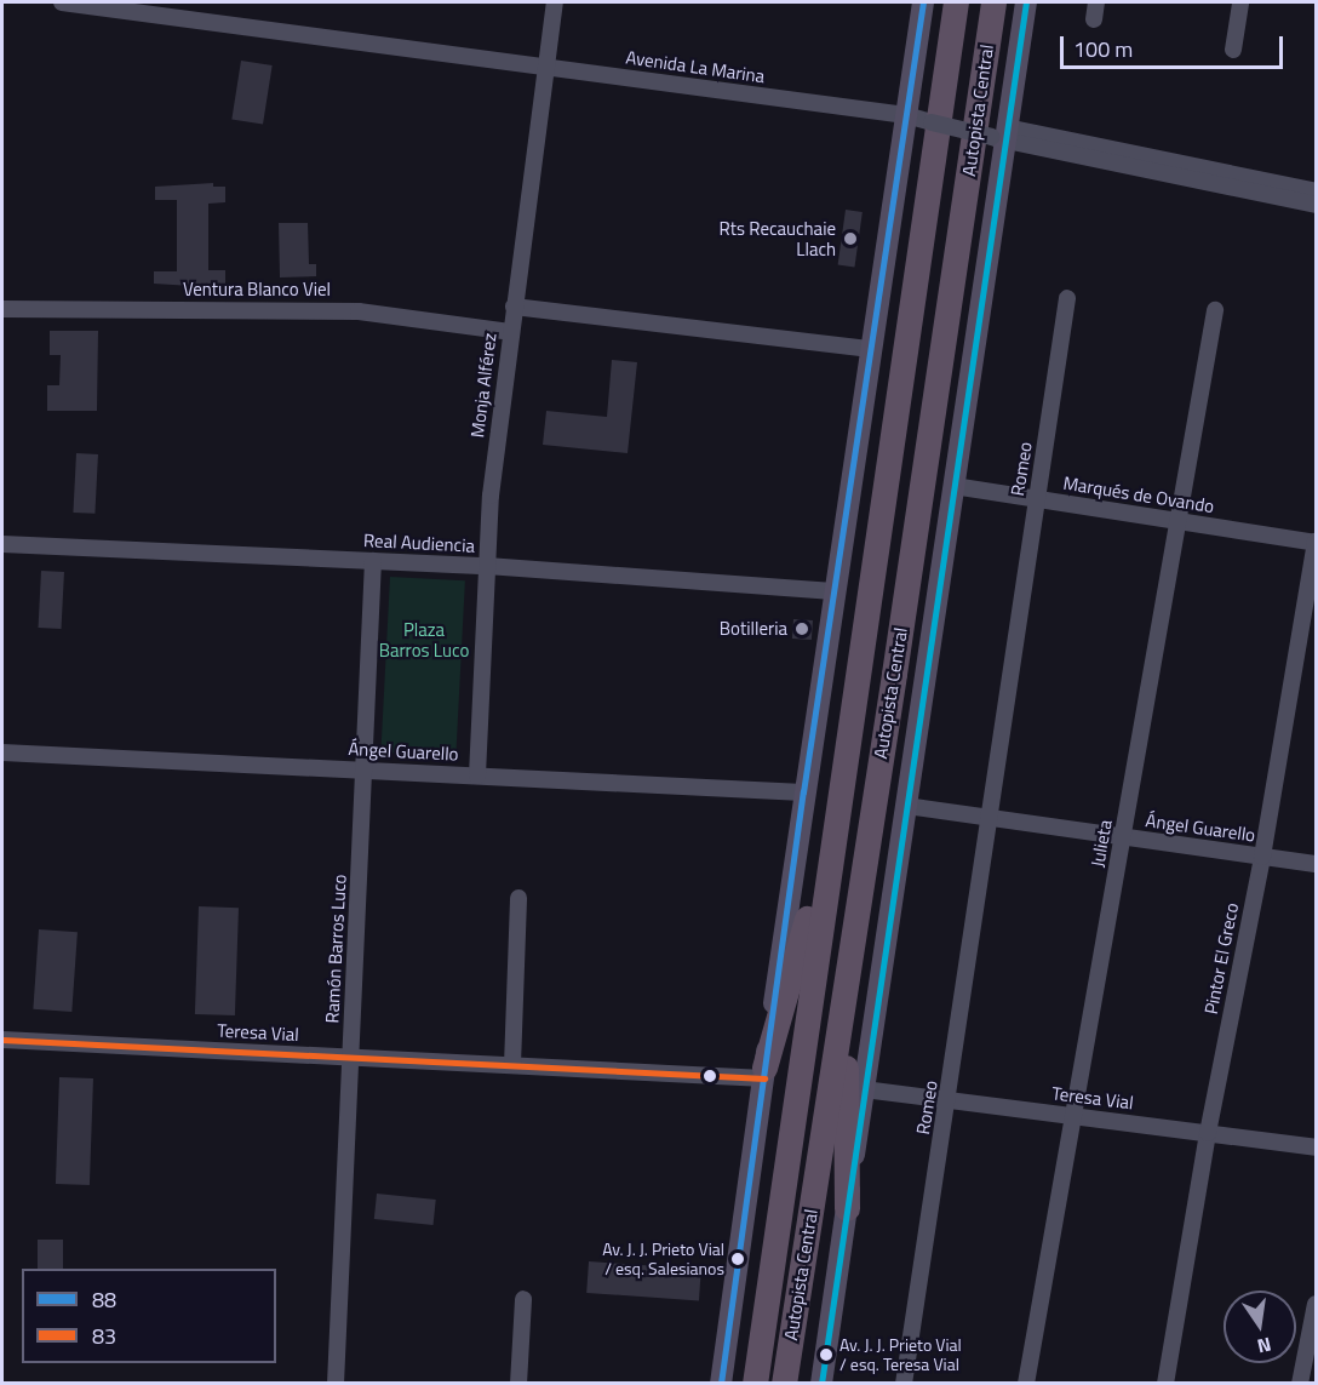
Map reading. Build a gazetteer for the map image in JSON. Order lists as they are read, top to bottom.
{
  "streets": {
    "highway": ["Autopista Central"],
    "street": [
      "Avenida La Marina",
      "Ventura Blanco Viel",
      "Monja Alférez",
      "Romeo",
      "Marqués de Ovando",
      "Real Audiencia",
      "Ángel Guarello",
      "Julieta",
      "Ramón Barros Luco",
      "Pintor El Greco",
      "Teresa Vial"
    ]
  },
  "crossings": [
    ["Avenida La Marina", "Monja Alférez"],
    ["Ventura Blanco Viel", "Monja Alférez"],
    ["Monja Alférez", "Real Audiencia"],
    ["Monja Alférez", "Ángel Guarello"],
    ["Romeo", "Marqués de Ovando"],
    ["Romeo", "Ángel Guarello"],
    ["Romeo", "Teresa Vial"],
    ["Marqués de Ovando", "Julieta"],
    ["Marqués de Ovando", "Pintor El Greco"],
    ["Real Audiencia", "Ramón Barros Luco"],
    ["Ángel Guarello", "Julieta"],
    ["Ángel Guarello", "Ramón Barros Luco"],
    ["Ángel Guarello", "Pintor El Greco"],
    ["Julieta", "Teresa Vial"],
    ["Ramón Barros Luco", "Teresa Vial"],
    ["Pintor El Greco", "Teresa Vial"]
  ],
  "parks": ["Plaza Barros Luco"],
  "places": [
    "Rts Recauchaie Llach",
    "Botilleria",
    "Av. J. J. Prieto Vial / esq. Salesianos",
    "Av. J. J. Prieto Vial / esq. Teresa Vial"
  ],
  "lines": ["transit line 88", "transit line 83"],
  "legend": ["88", "83"],
  "scale_bar": "100 m",
  "north": "bottom"
}
